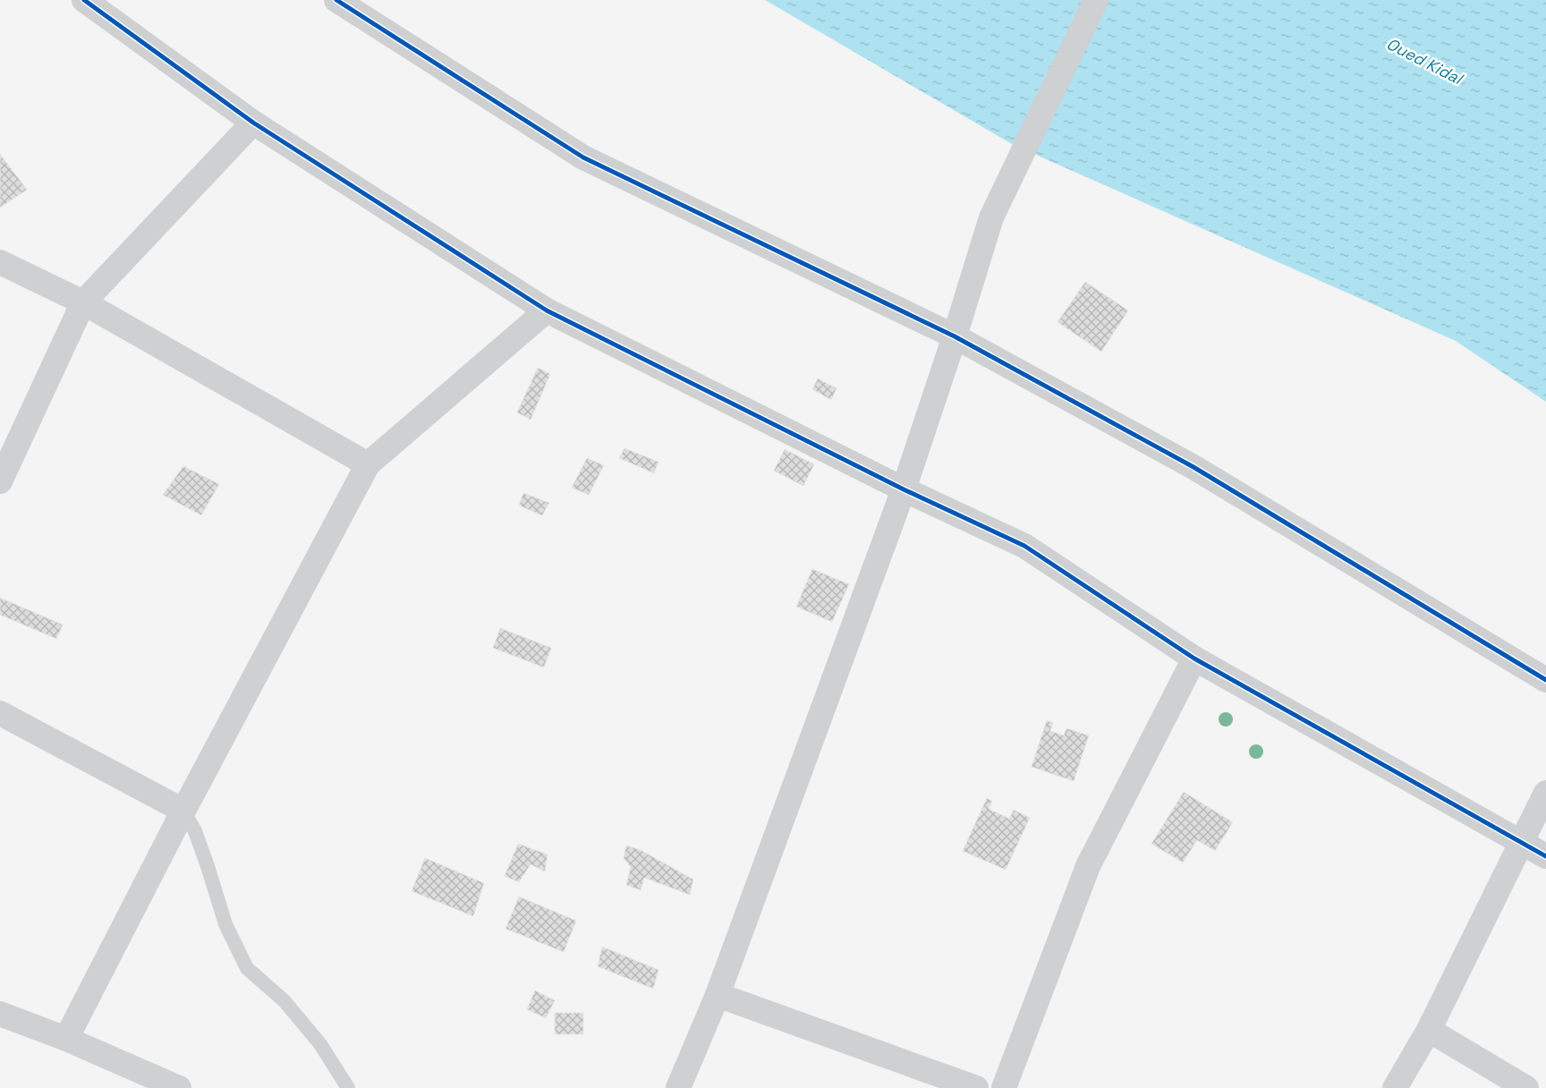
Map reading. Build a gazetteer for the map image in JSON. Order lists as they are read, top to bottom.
{
  "water": ["Oued Kidal"]
}
